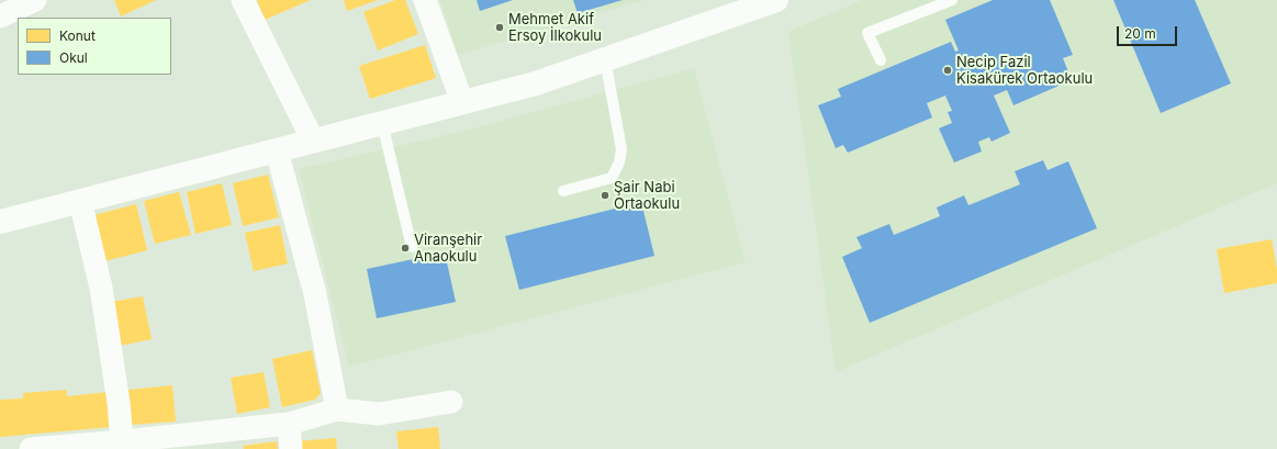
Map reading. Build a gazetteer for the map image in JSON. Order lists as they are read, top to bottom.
{
  "places": [
    "Mehmet Akif Ersoy İlkokulu",
    "Necip Fazil Kisakürek Ortaokulu",
    "Şair Nabi Ortaokulu",
    "Viranşehir Anaokulu"
  ],
  "legend": ["Konut", "Okul"],
  "scale_bar": "20 m"
}
